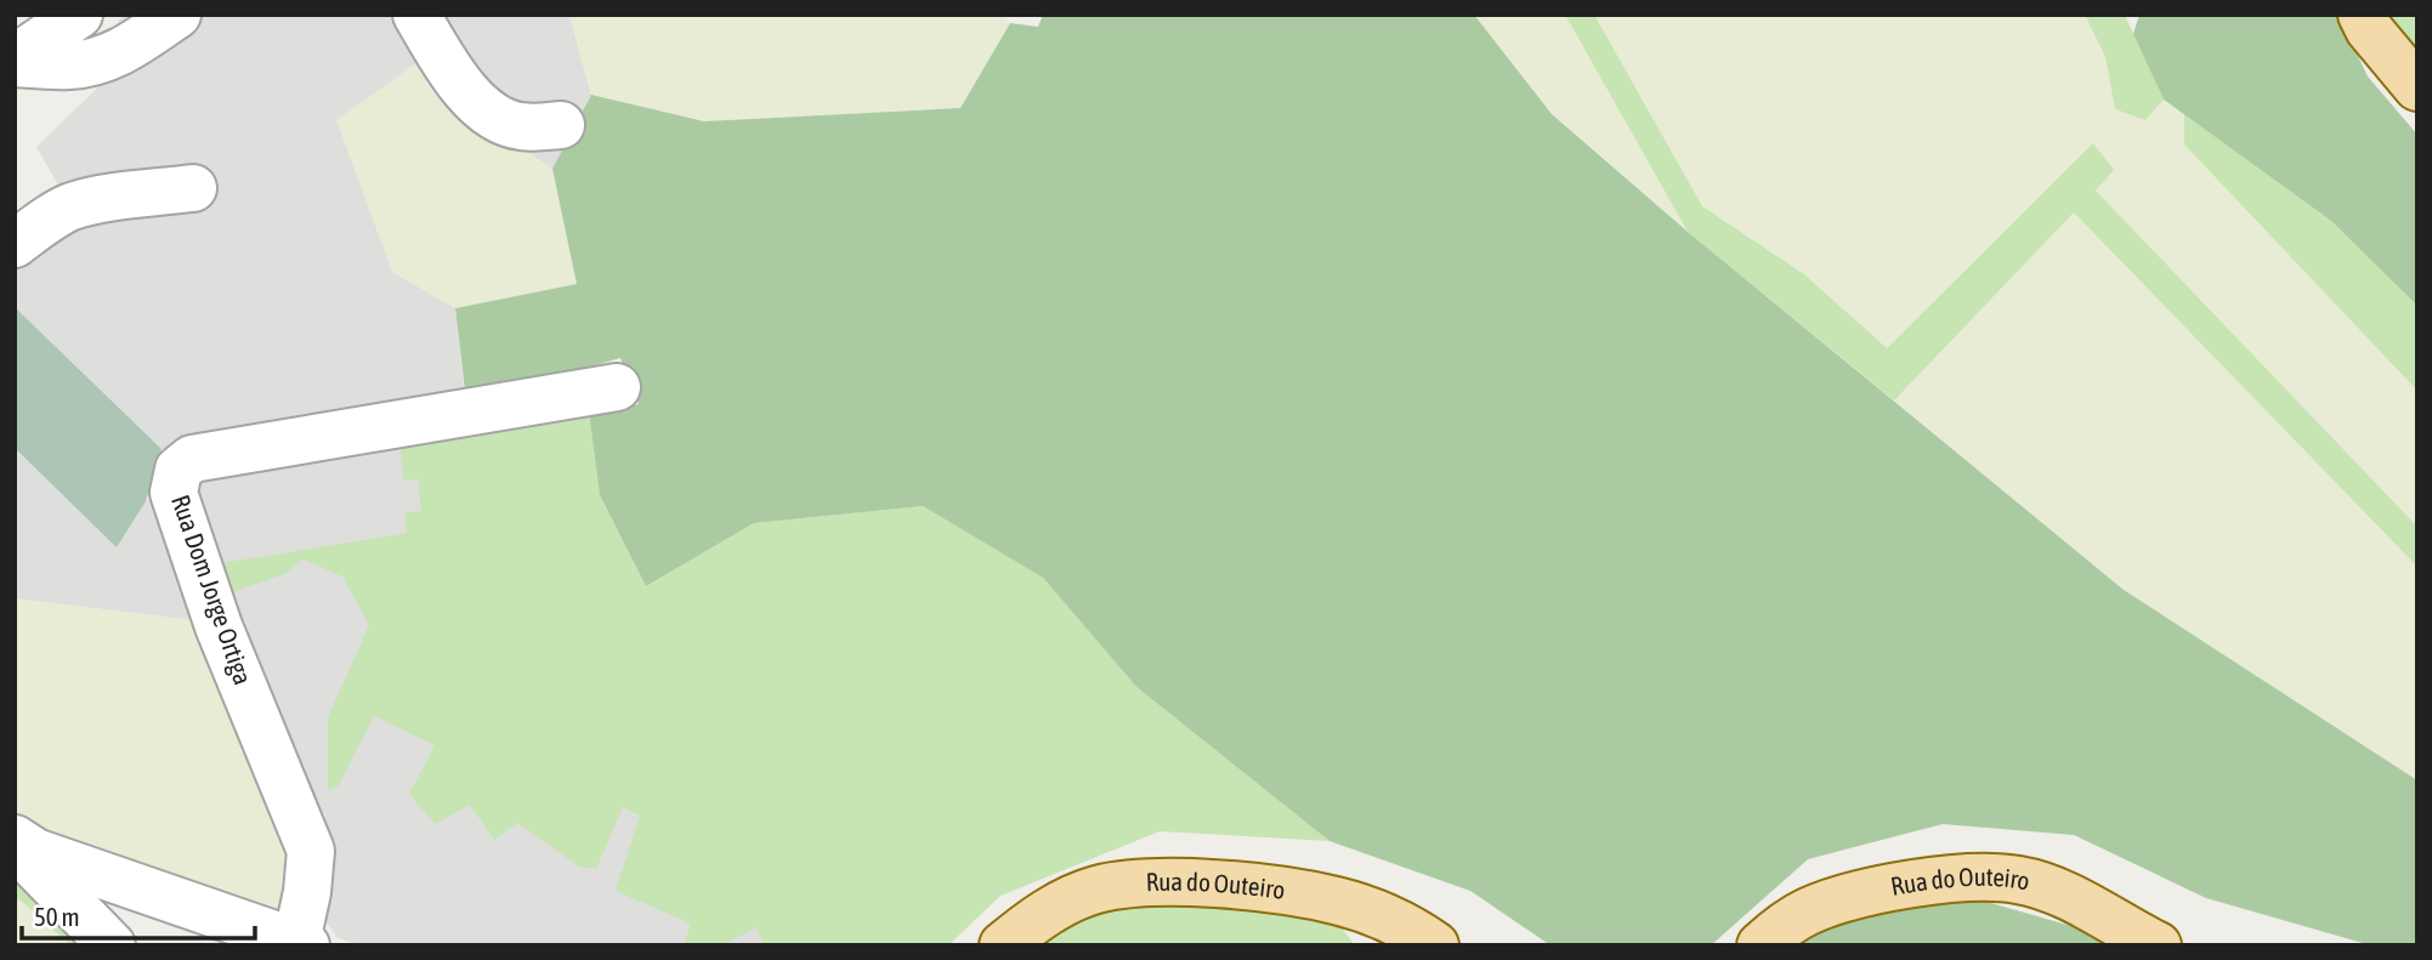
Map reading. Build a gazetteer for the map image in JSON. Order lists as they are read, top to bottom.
{
  "streets": {
    "main road": ["Rua do Outeiro"],
    "street": ["Rua Dom Jorge Ortiga"]
  },
  "scale_bar": "50 m"
}
